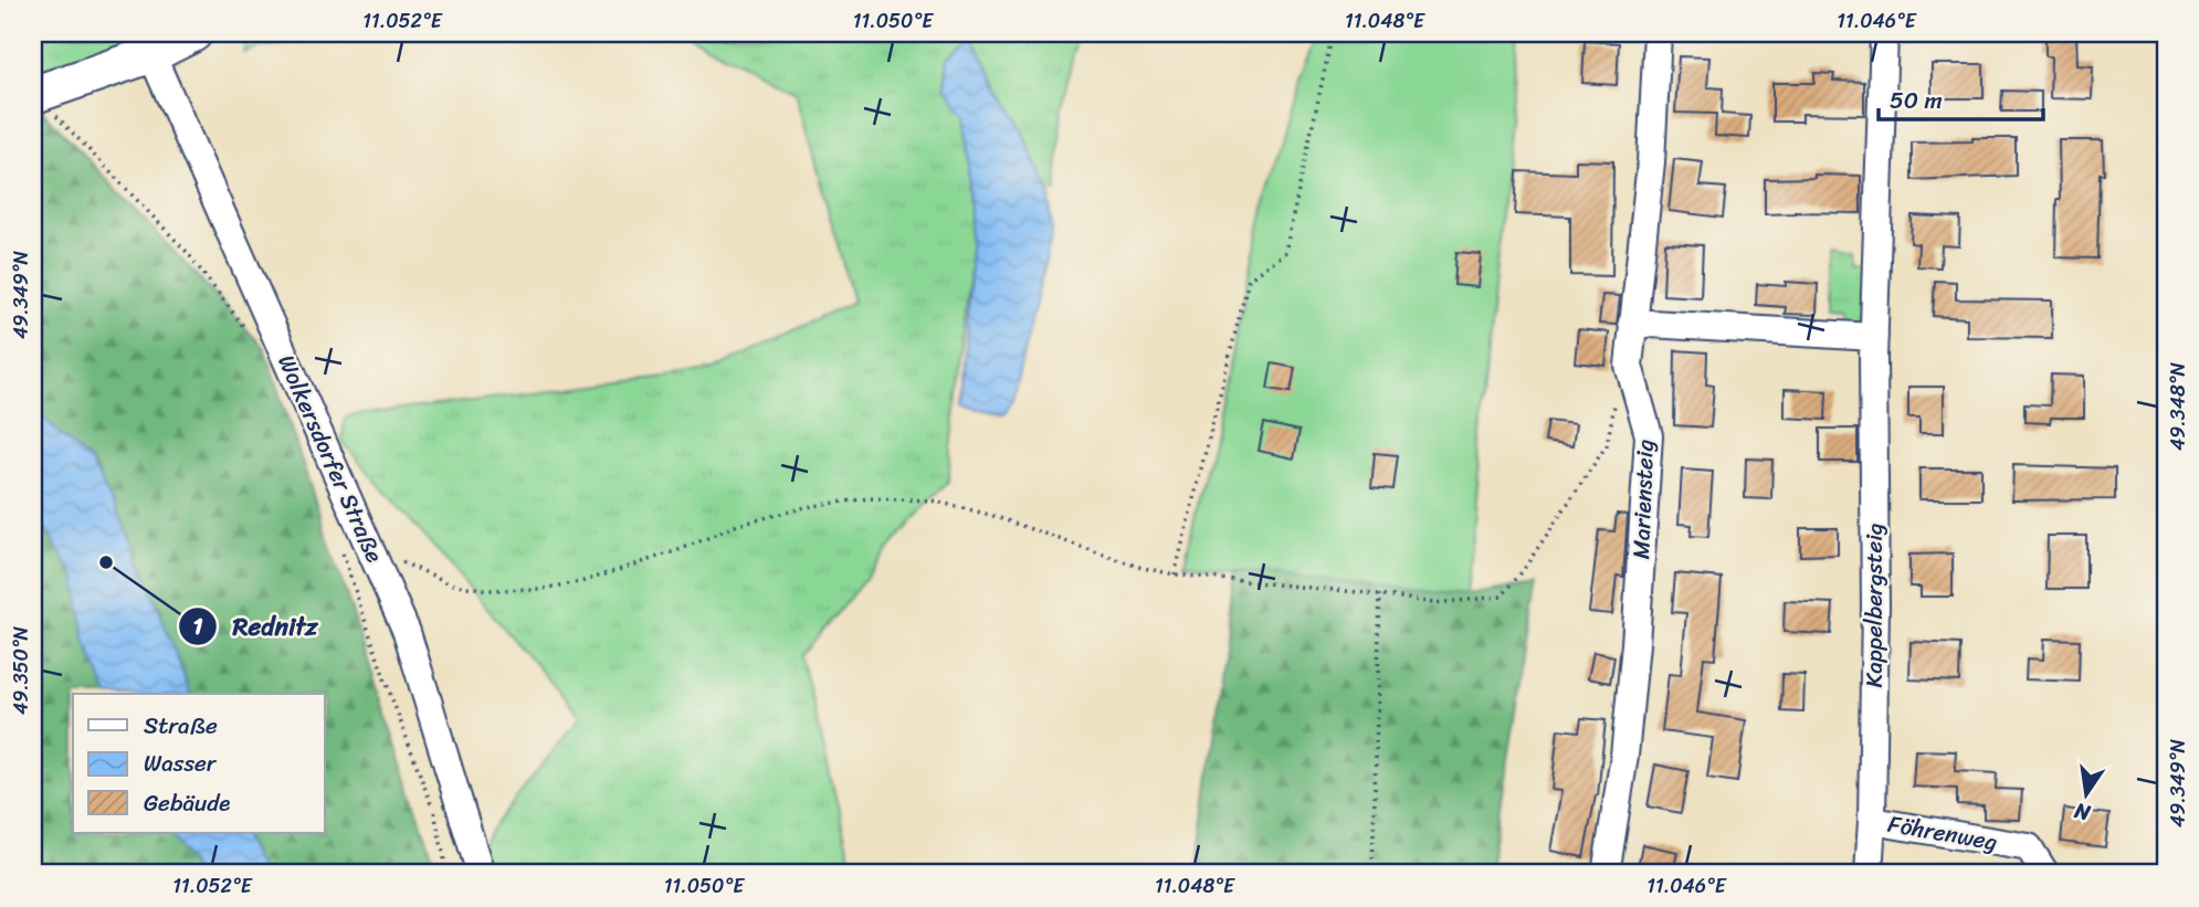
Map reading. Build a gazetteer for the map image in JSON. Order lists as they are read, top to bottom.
{
  "streets": {
    "street": [
      "Wolkersdorfer Straße",
      "Mariensteig",
      "Kappelbergsteig",
      "Föhrenweg"
    ]
  },
  "crossings": [
    ["Kappelbergsteig", "Föhrenweg"]
  ],
  "places": ["Rednitz"],
  "legend": ["Straße", "Wasser", "Gebäude"],
  "scale_bar": "50 m",
  "north": "bottom",
  "coordinates": [
    "11.052°E",
    "11.050°E",
    "11.048°E",
    "11.046°E",
    "49.349°N",
    "49.348°N",
    "49.350°N"
  ]
}
